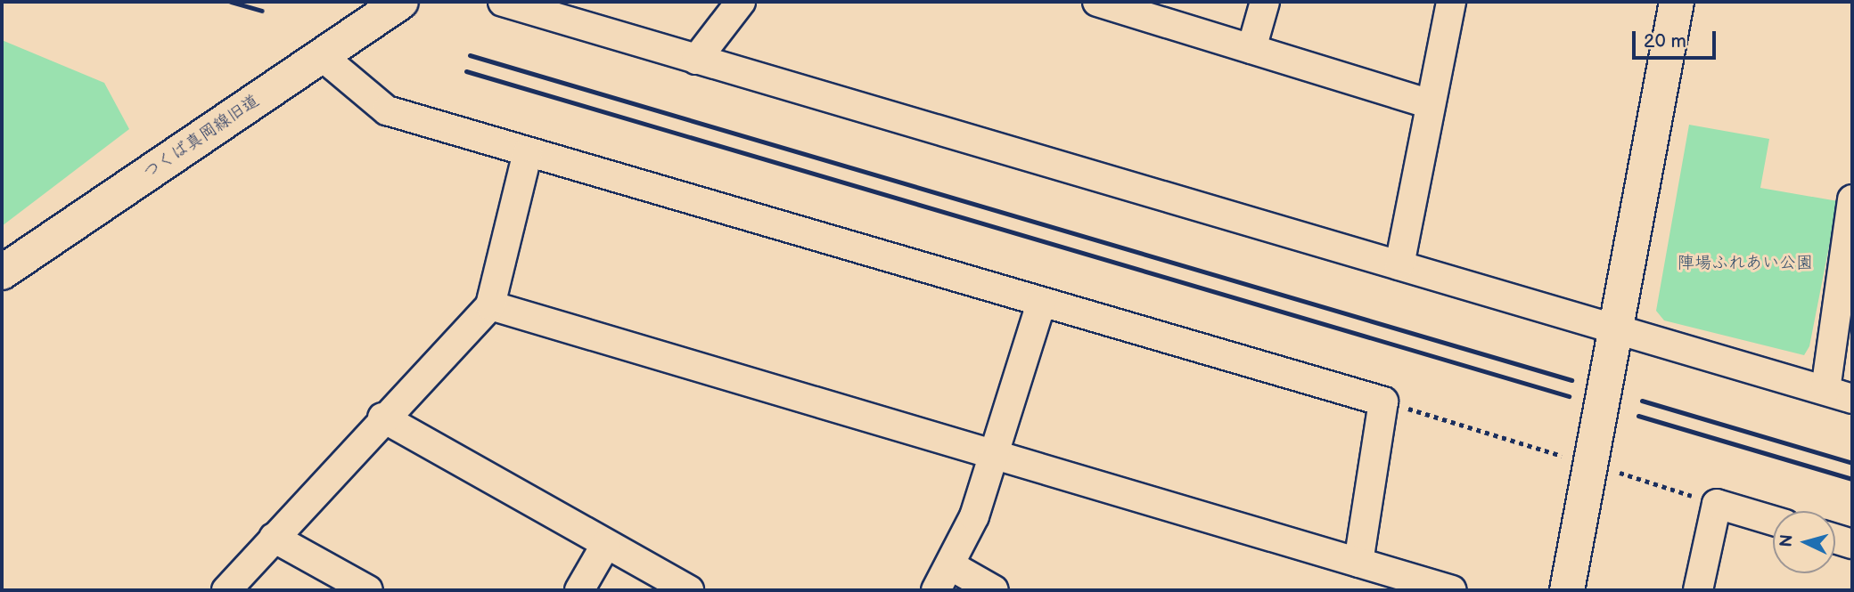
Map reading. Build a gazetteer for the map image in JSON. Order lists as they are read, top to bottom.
{
  "streets": {
    "street": ["つくば真岡線旧道"]
  },
  "parks": ["陣場ふれあい公園"],
  "scale_bar": "20 m",
  "north": "left"
}
